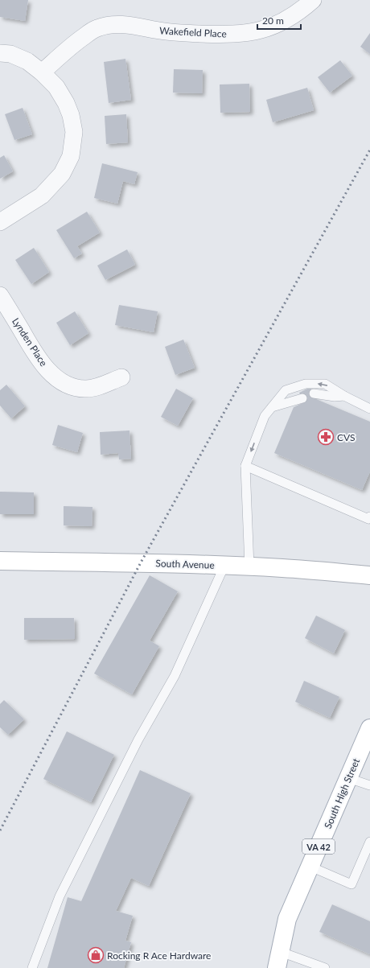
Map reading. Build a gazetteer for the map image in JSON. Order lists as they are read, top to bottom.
{
  "streets": {
    "street": [
      "Wakefield Place",
      "Lynden Place",
      "South Avenue",
      "South High Street",
      "VA 42"
    ]
  },
  "places": {
    "pharmacy": ["CVS"],
    "shop": ["Rocking R Ace Hardware"]
  },
  "scale_bar": "20 m"
}
